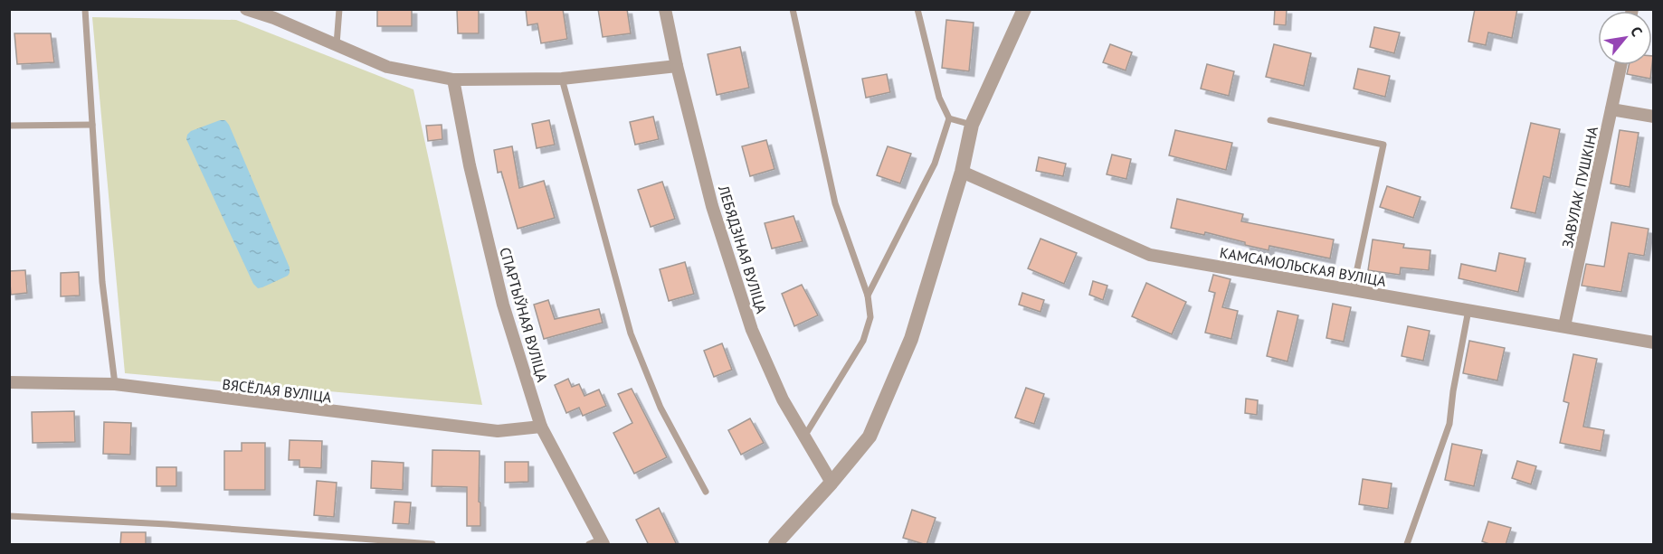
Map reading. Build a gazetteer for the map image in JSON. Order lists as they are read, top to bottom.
{
  "streets": {
    "street": [
      "ЗАВУЛАК ПУШКІНА",
      "ЛЕБЯДЗІНАЯ ВУЛІЦА",
      "КАМСАМОЛЬСКАЯ ВУЛІЦА",
      "СПАРТЫЎНАЯ ВУЛІЦА",
      "ВЯСЁЛАЯ ВУЛІЦА"
    ]
  },
  "crossings": [
    ["ЗАВУЛАК ПУШКІНА", "КАМСАМОЛЬСКАЯ ВУЛІЦА"],
    ["СПАРТЫЎНАЯ ВУЛІЦА", "ВЯСЁЛАЯ ВУЛІЦА"]
  ],
  "north": "top right"
}
